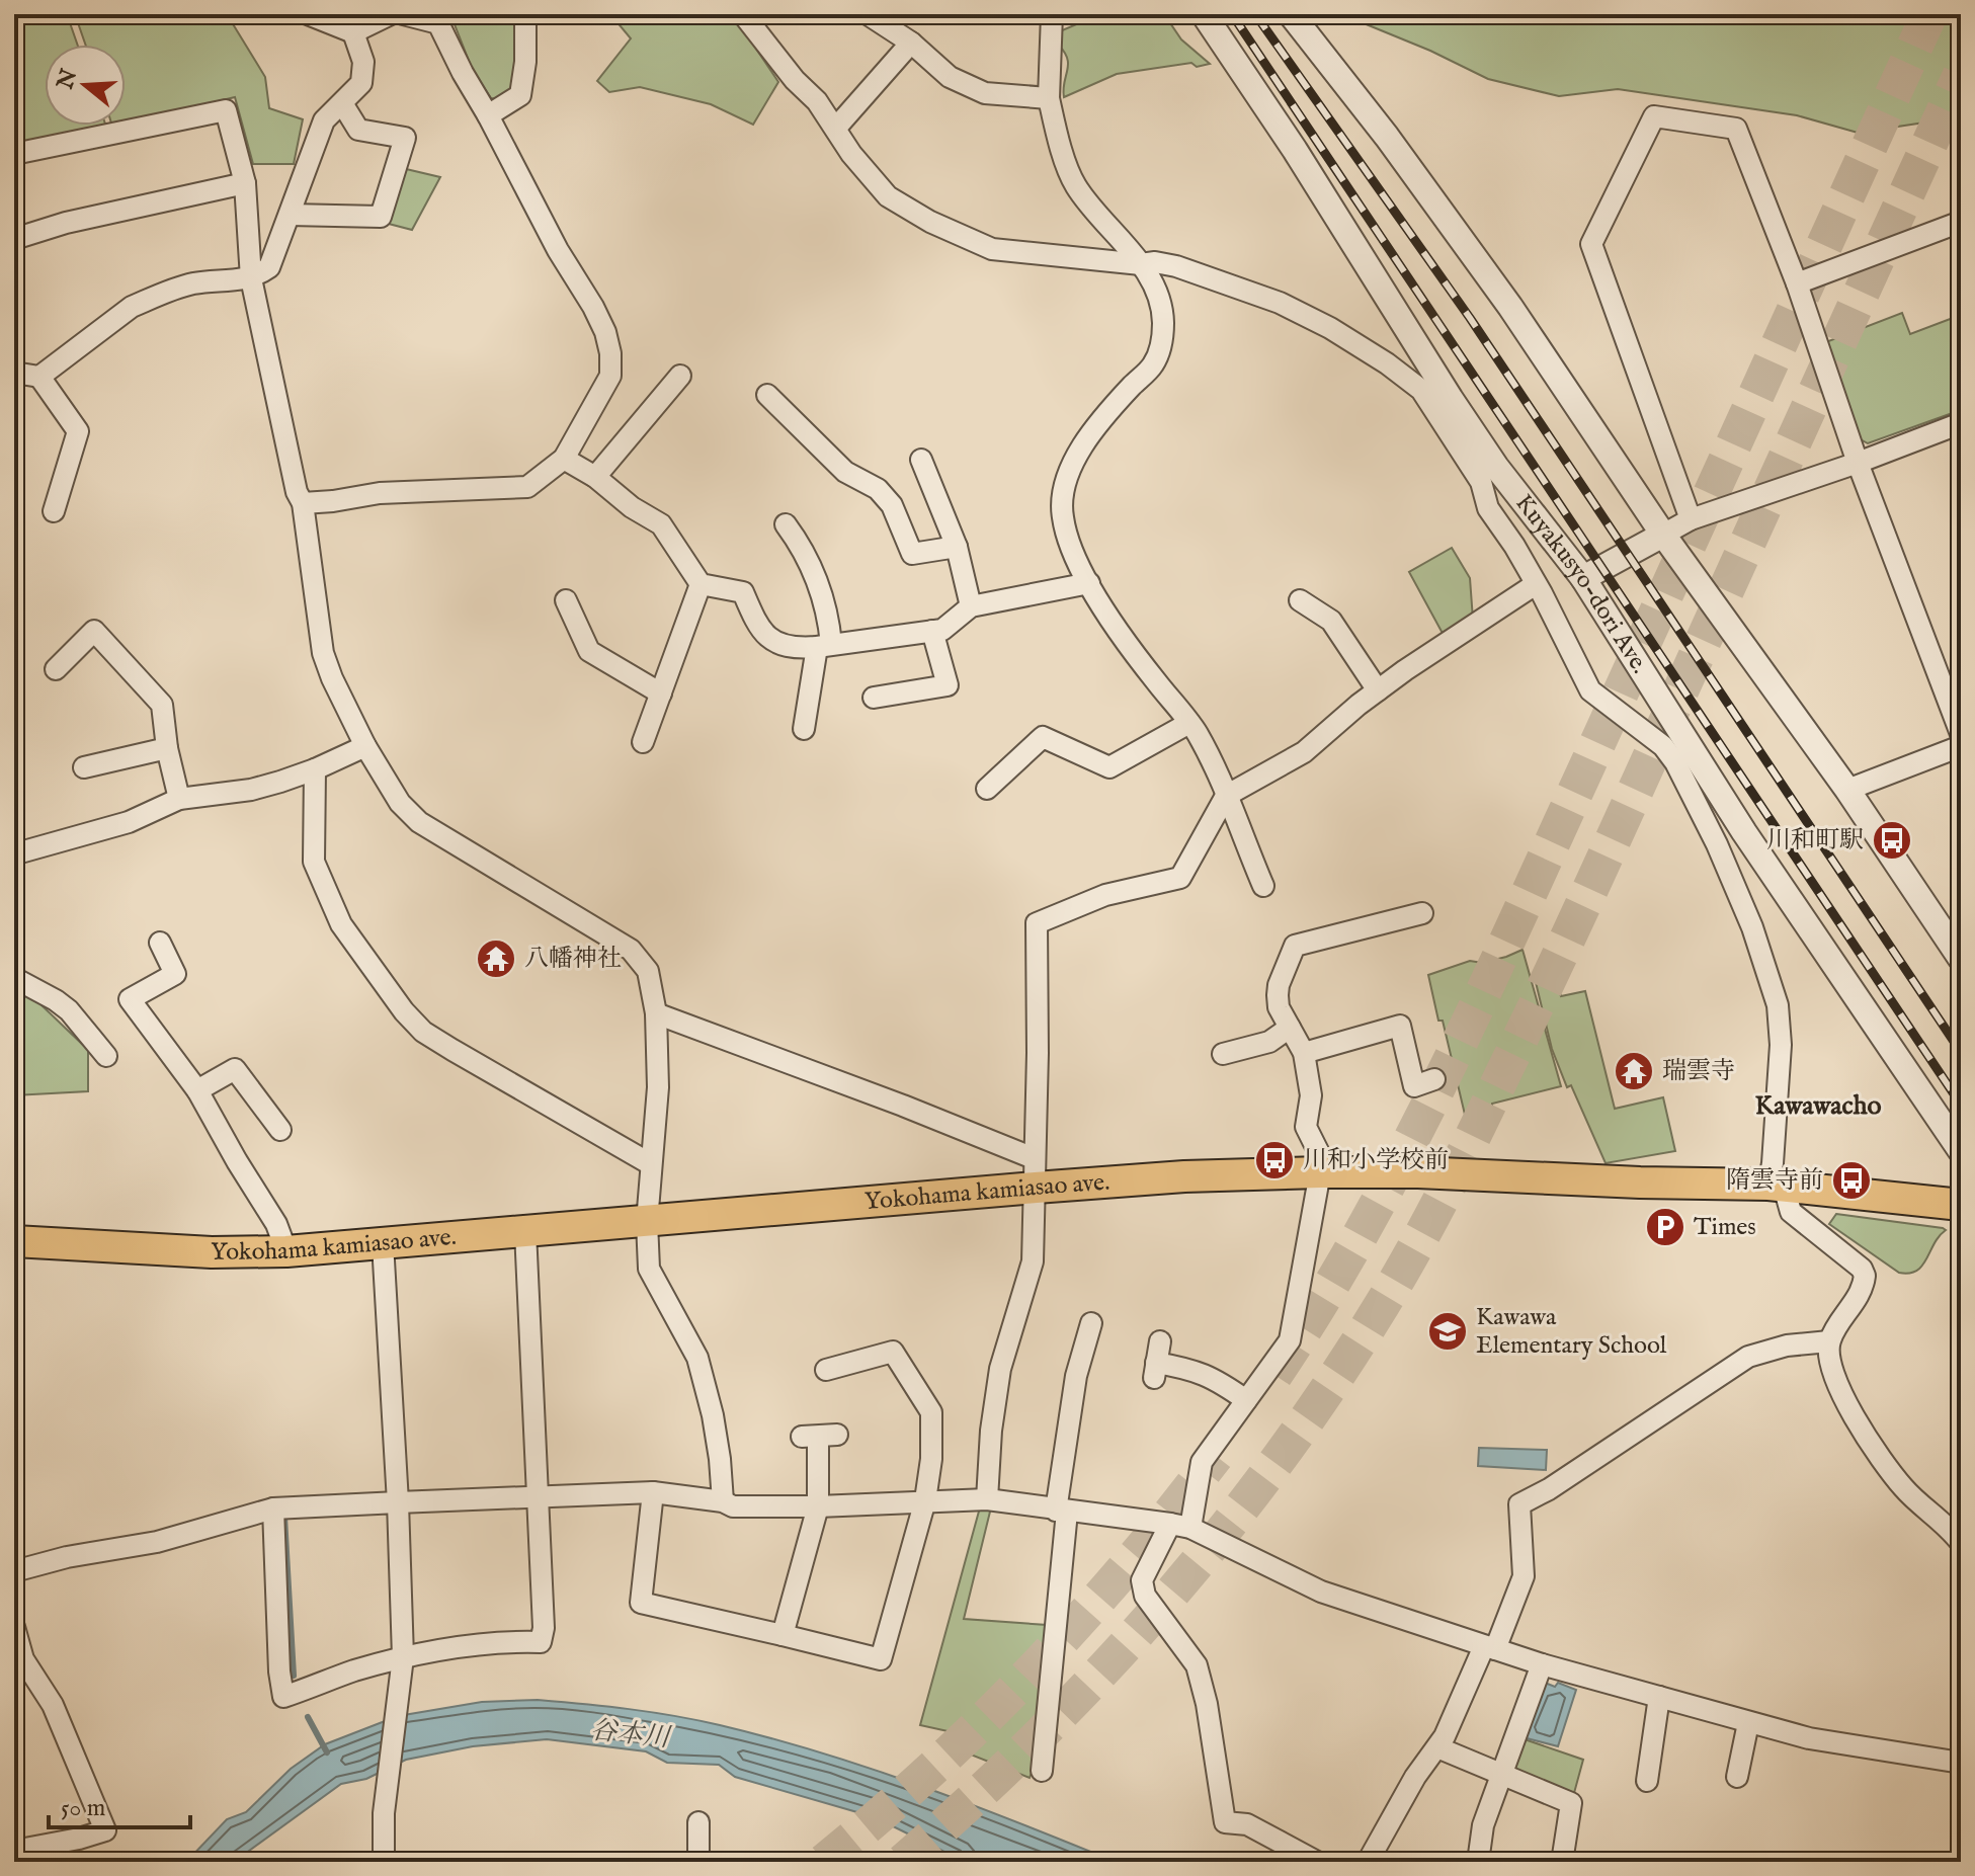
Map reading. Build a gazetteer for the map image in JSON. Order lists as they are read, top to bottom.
{
  "streets": {
    "main road": ["Yokohama kamiasao ave."],
    "street": ["Kuyakusyo-dori Ave."]
  },
  "districts": ["Kawawacho"],
  "water": ["谷本川"],
  "places": {
    "bus stop": ["川和町駅", "川和小学校前", "隋雲寺前"],
    "temple": ["八幡神社", "瑞雲寺"],
    "parking": ["Times"],
    "school or university": ["Kawawa Elementary School"]
  },
  "scale_bar": "50 m",
  "north": "left"
}
